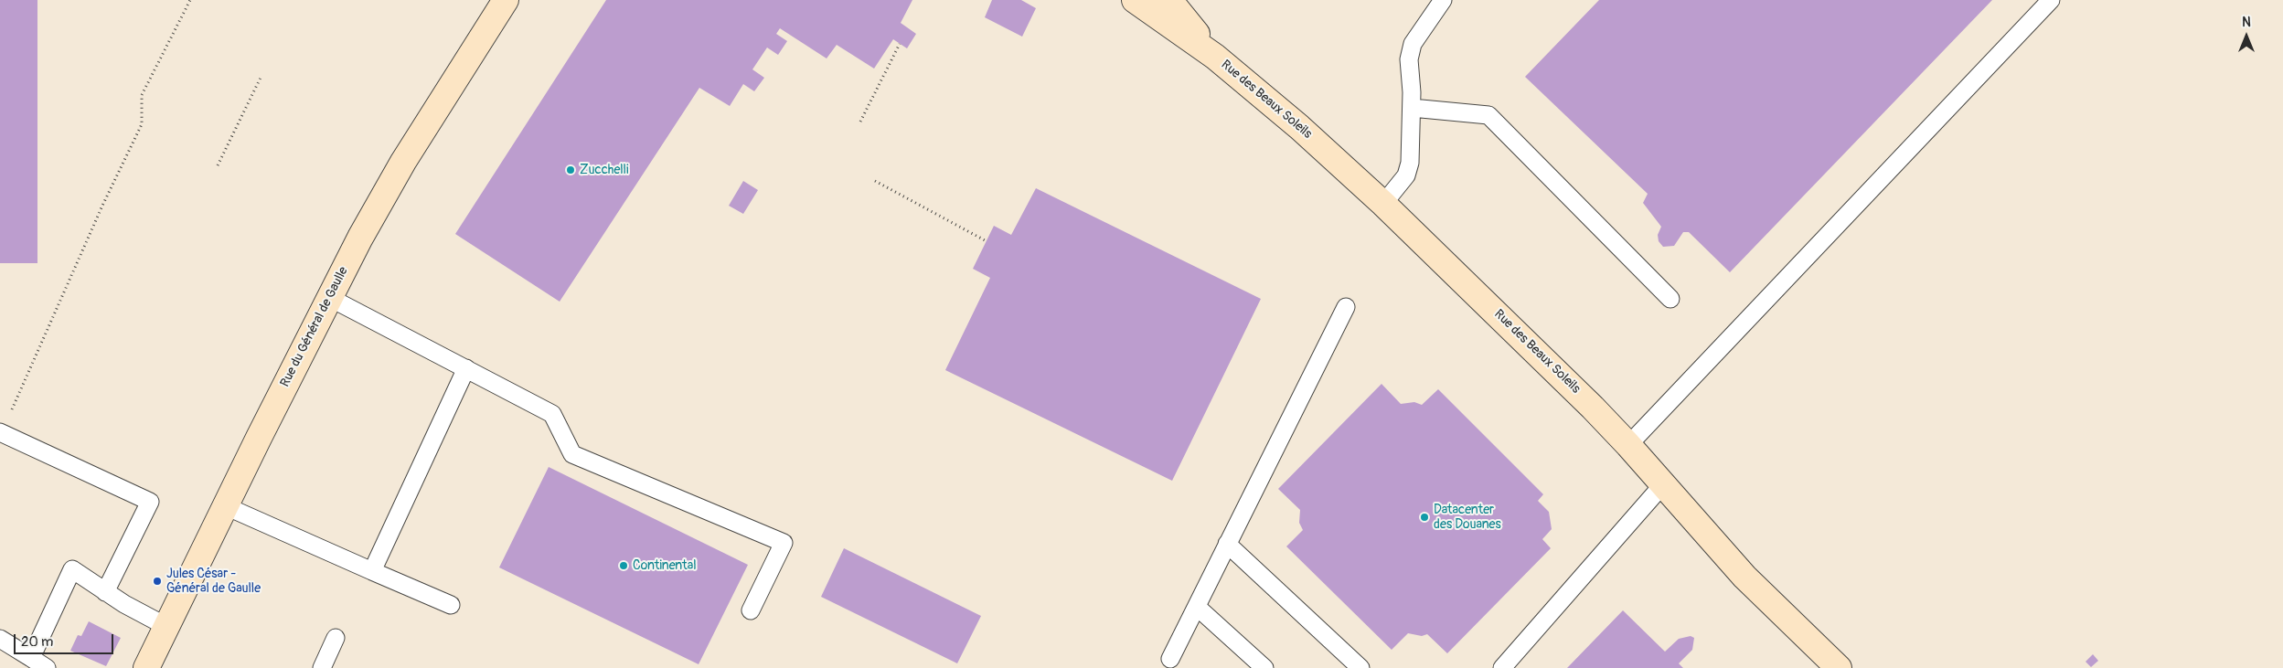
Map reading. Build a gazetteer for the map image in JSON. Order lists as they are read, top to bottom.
{
  "streets": {
    "main road": ["Rue des Beaux Soleils", "Rue du Général de Gaulle"]
  },
  "places": [
    "Zucchelli",
    "Datacenter des Douanes",
    "Continental",
    "Jules César - Général de Gaulle"
  ],
  "scale_bar": "20 m",
  "north": "top"
}
